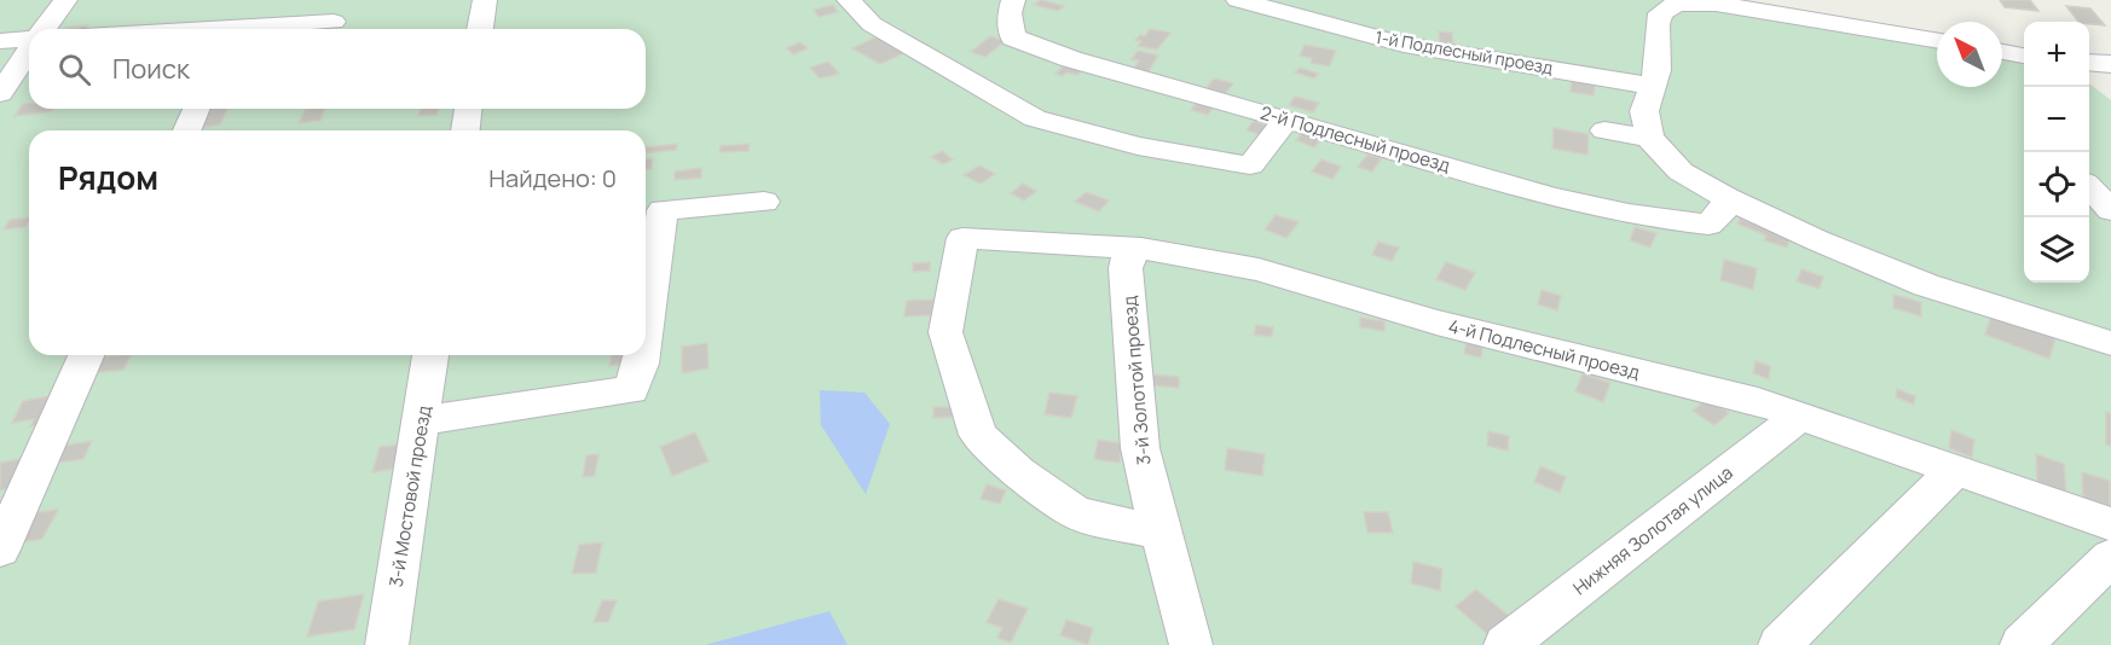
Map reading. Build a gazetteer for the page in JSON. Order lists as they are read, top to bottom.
{
  "streets": {
    "street": [
      "1-й Подлесный проезд",
      "2-й Подлесный проезд",
      "4-й Подлесный проезд",
      "3-й Золотой проезд",
      "3-й Мостовой проезд",
      "Нижняя Золотая улица"
    ]
  },
  "crossings": [
    ["4-й Подлесный проезд", "3-й Золотой проезд"],
    ["4-й Подлесный проезд", "Нижняя Золотая улица"]
  ],
  "north": "top left",
  "page": {
    "map_buttons": ["+", "−"],
    "search": "Поиск",
    "heading": ["Рядом", "Найдено: 0"]
  }
}
